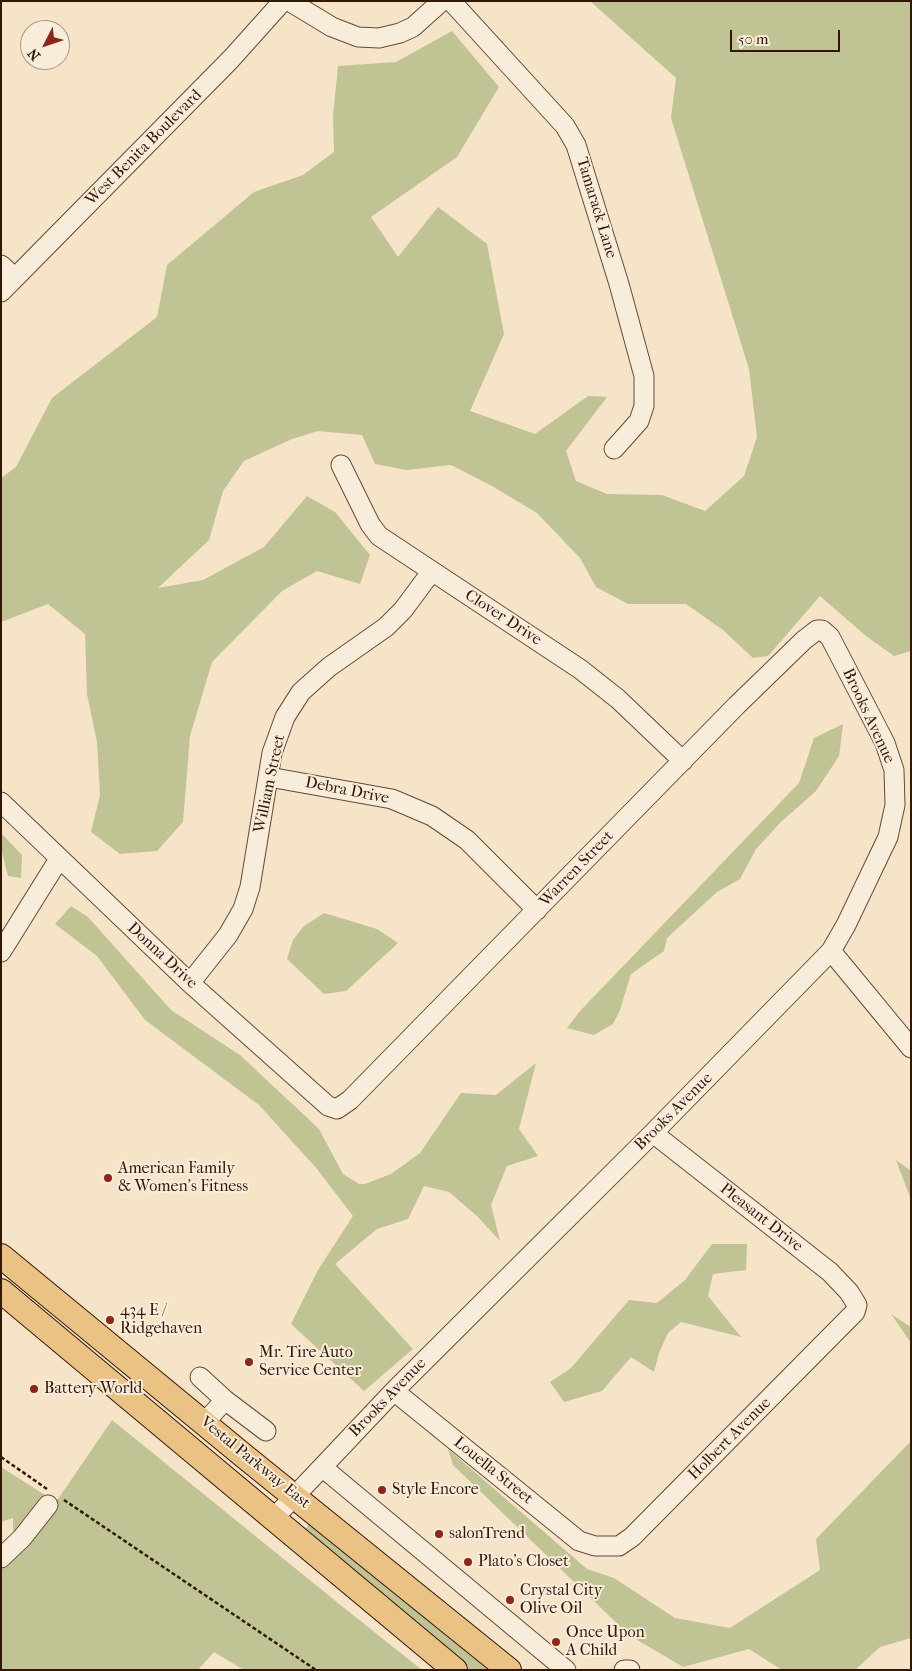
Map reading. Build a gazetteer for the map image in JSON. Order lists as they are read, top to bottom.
{
  "streets": {
    "main road": ["Vestal Parkway East"],
    "street": [
      "West Benita Boulevard",
      "Tamarack Lane",
      "Clover Drive",
      "Brooks Avenue",
      "William Street",
      "Debra Drive",
      "Warren Street",
      "Donna Drive",
      "Pleasant Drive",
      "Holbert Avenue",
      "Louella Street"
    ]
  },
  "crossings": [
    ["Clover Drive", "William Street"],
    ["Clover Drive", "Warren Street"],
    ["Brooks Avenue", "Warren Street"],
    ["Brooks Avenue", "Pleasant Drive"],
    ["Brooks Avenue", "Vestal Parkway East"],
    ["Brooks Avenue", "Louella Street"],
    ["William Street", "Debra Drive"],
    ["William Street", "Donna Drive"],
    ["Debra Drive", "Warren Street"],
    ["Warren Street", "Donna Drive"],
    ["Pleasant Drive", "Holbert Avenue"],
    ["Holbert Avenue", "Louella Street"]
  ],
  "places": [
    "American Family & Women's Fitness",
    "434 E / Ridgehaven",
    "Mr. Tire Auto Service Center",
    "Battery World",
    "Style Encore",
    "salonTrend",
    "Plato's Closet",
    "Crystal City Olive Oil",
    "Once Upon A Child"
  ],
  "scale_bar": "50 m",
  "north": "bottom left"
}
